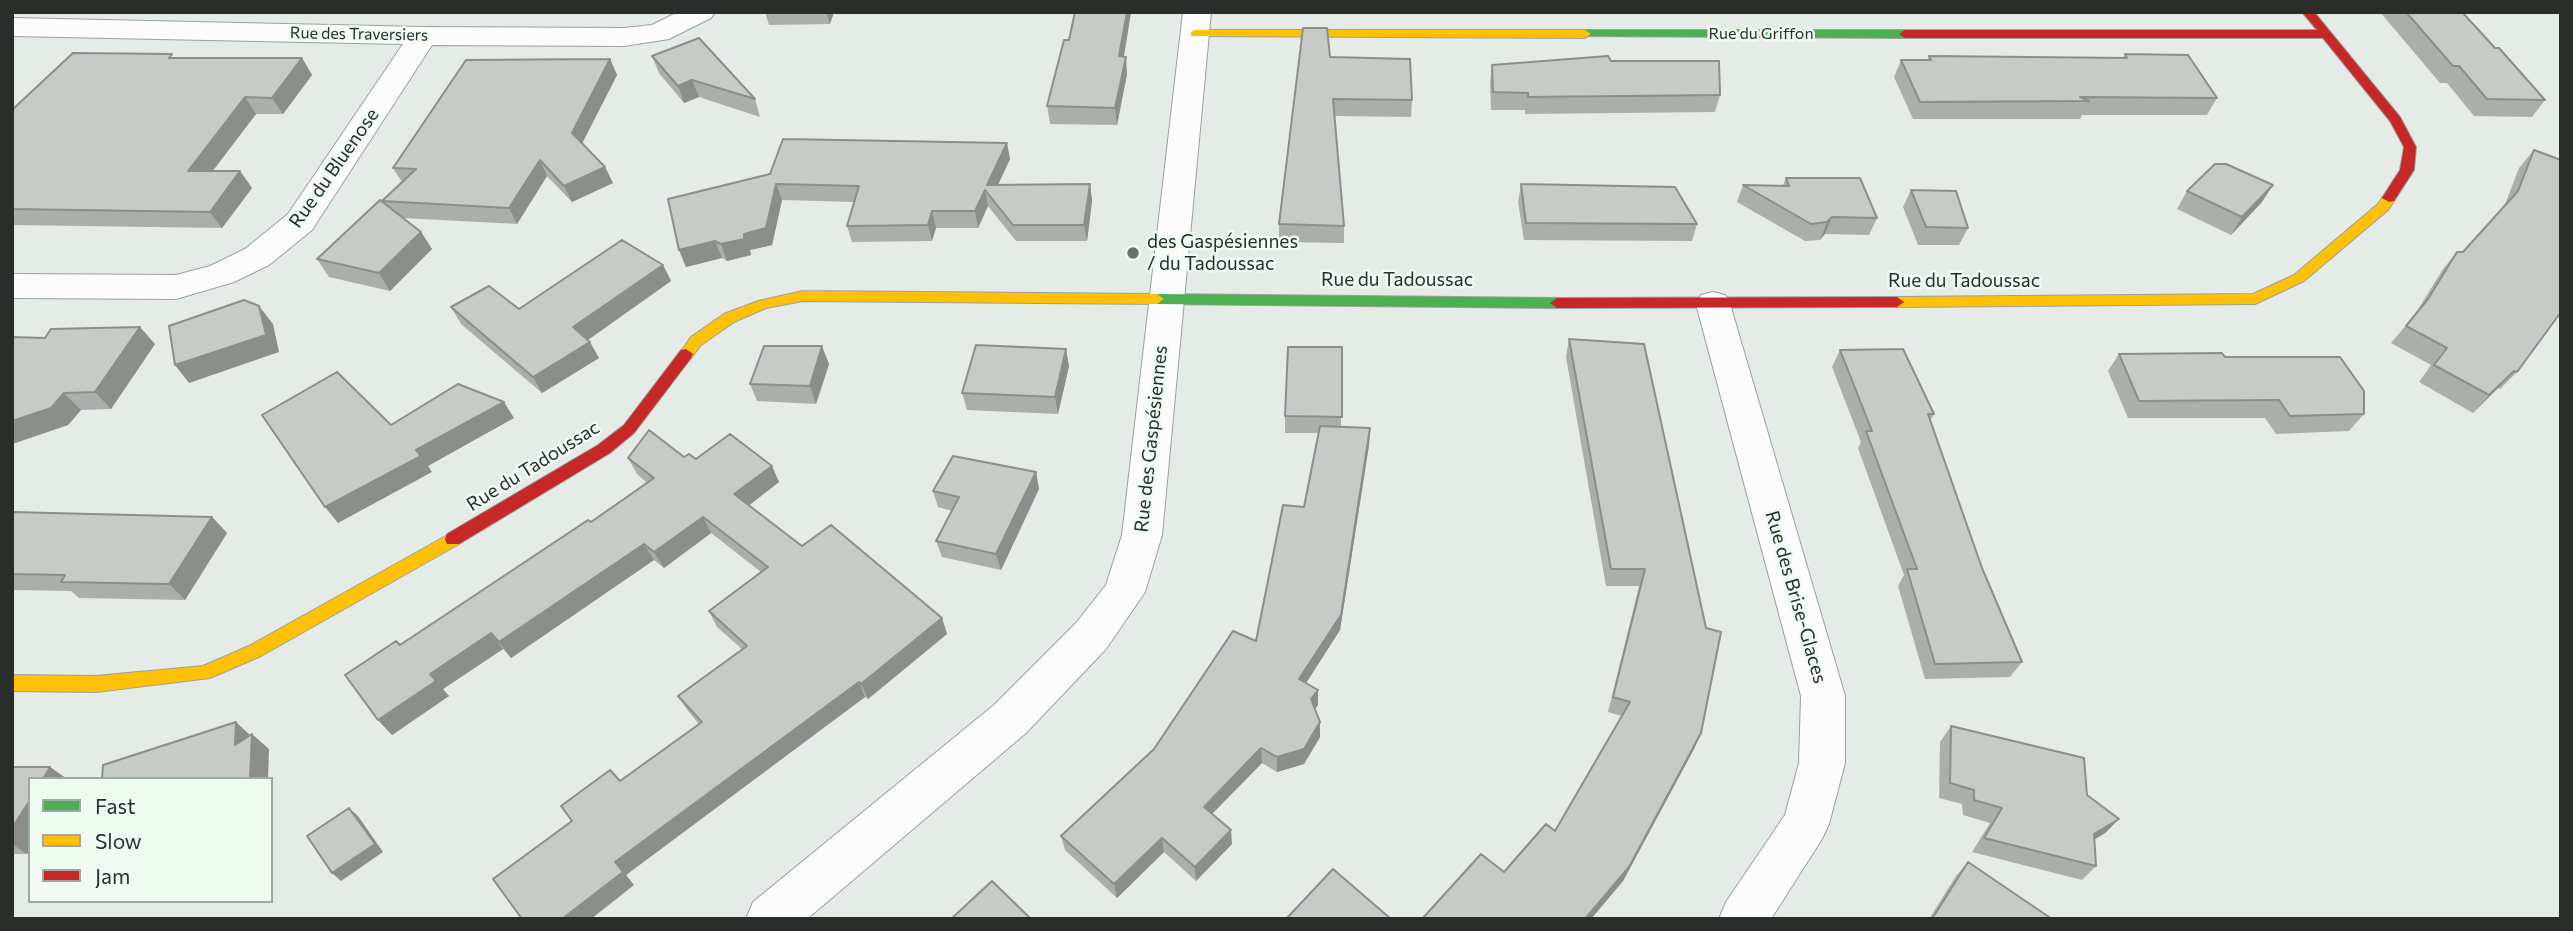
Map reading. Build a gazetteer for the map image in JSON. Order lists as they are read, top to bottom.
{
  "streets": {
    "street": [
      "Rue des Traversiers",
      "Rue du Griffon",
      "Rue du Bluenose",
      "Rue du Tadoussac",
      "Rue des Gaspésiennes",
      "Rue des Brise-Glaces"
    ]
  },
  "crossings": [
    ["Rue des Traversiers", "Rue du Bluenose"],
    ["Rue du Griffon", "Rue du Tadoussac"],
    ["Rue du Griffon", "Rue des Gaspésiennes"],
    ["Rue du Tadoussac", "Rue des Gaspésiennes"],
    ["Rue du Tadoussac", "Rue des Brise-Glaces"]
  ],
  "places": ["des Gaspésiennes / du Tadoussac"],
  "legend": ["Fast", "Slow", "Jam"]
}
